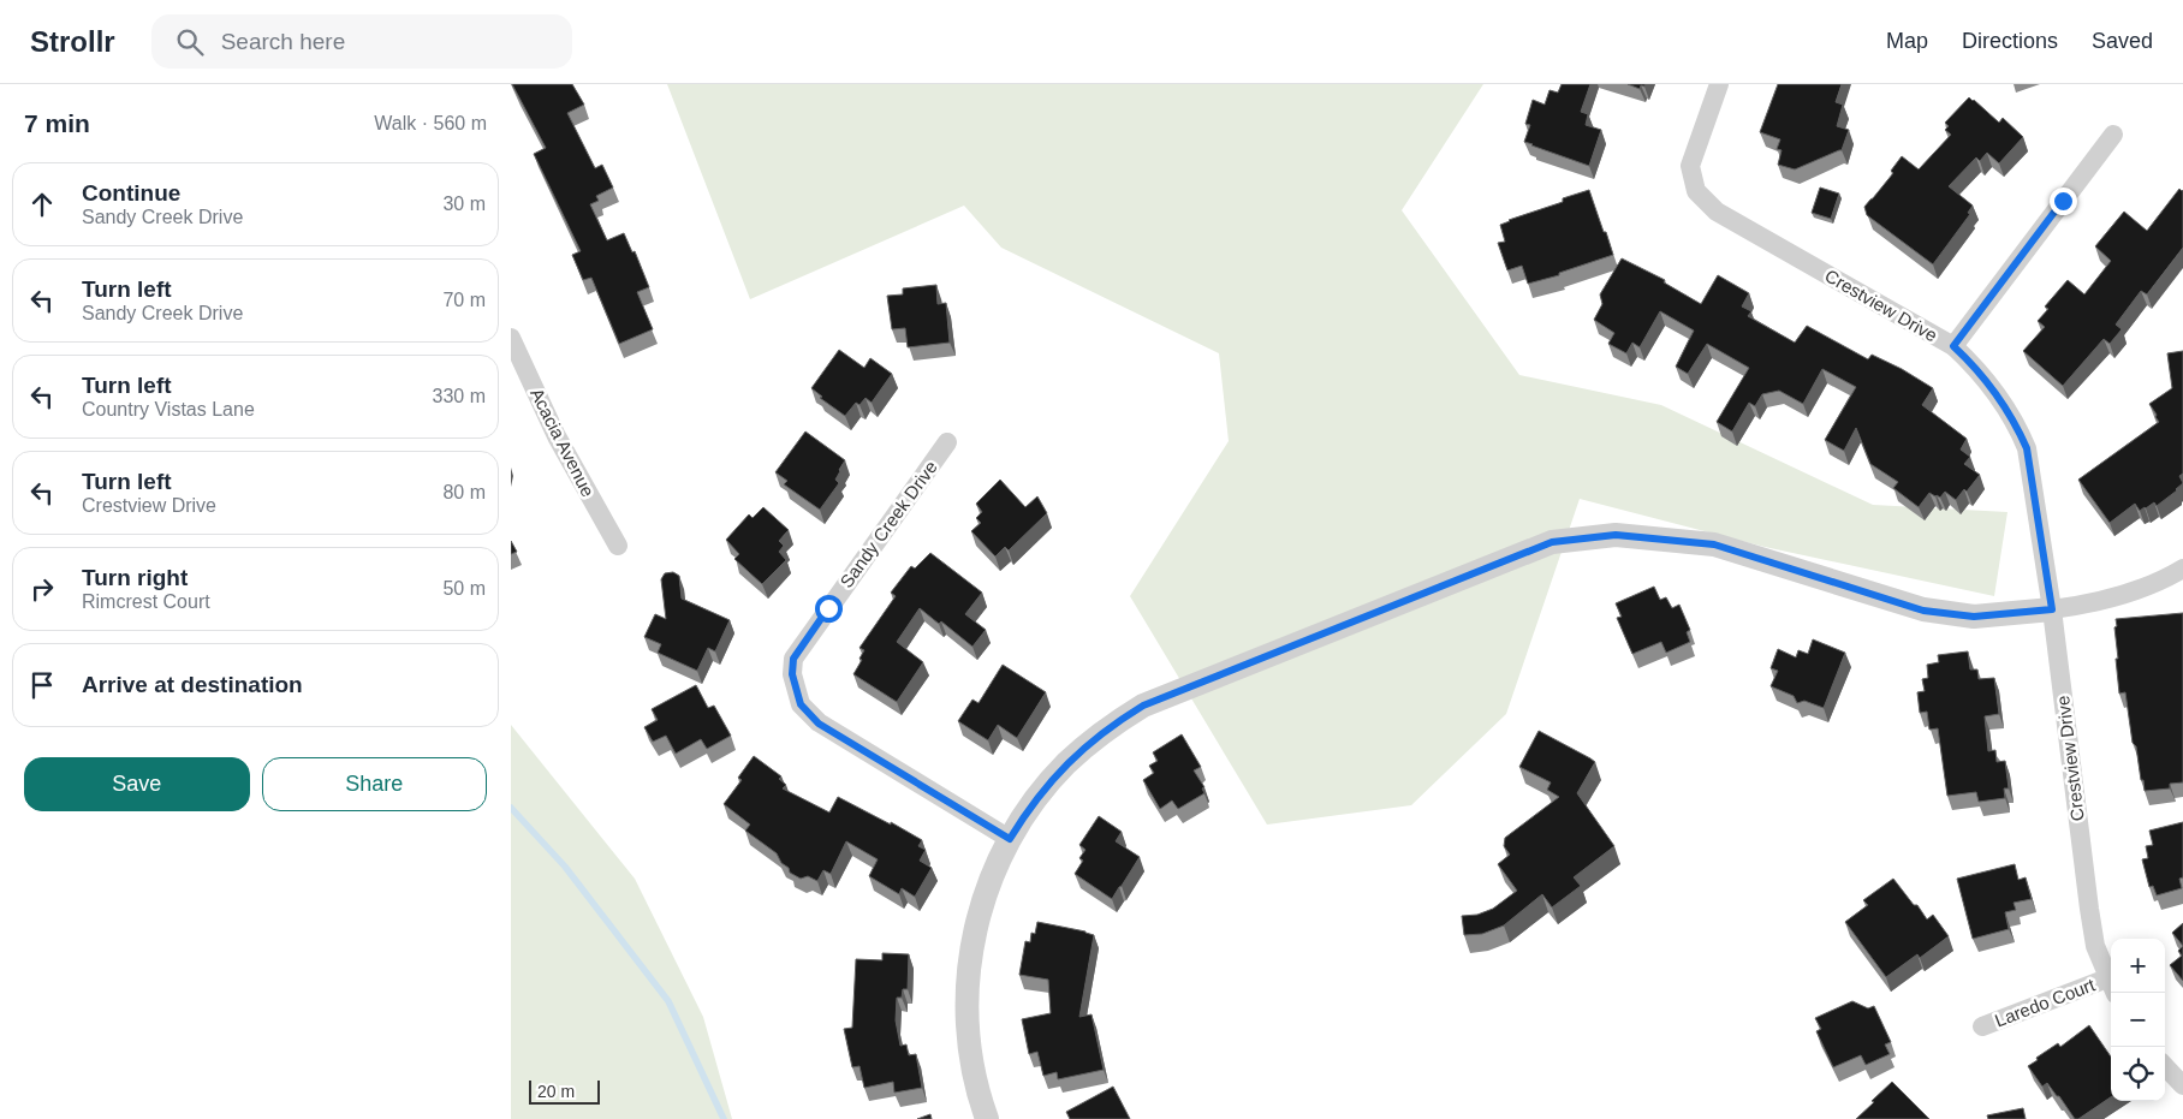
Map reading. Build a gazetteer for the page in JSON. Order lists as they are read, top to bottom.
{
  "streets": {
    "street": [
      "Crestview Drive",
      "Acacia Avenue",
      "Sandy Creek Drive",
      "Laredo Court"
    ]
  },
  "scale_bar": "20 m",
  "page": {
    "header": "Strollr",
    "search": "Search here",
    "nav": ["Map", "Directions", "Saved"],
    "heading": ["7 min", "Walk · 560 m"],
    "list": [
      ["Continue", "Sandy Creek Drive", "30 m"],
      ["Turn left", "Sandy Creek Drive", "70 m"],
      ["Turn left", "Country Vistas Lane", "330 m"],
      ["Turn left", "Crestview Drive", "80 m"],
      ["Turn right", "Rimcrest Court", "50 m"],
      "Arrive at destination"
    ],
    "buttons": ["Save", "Share"],
    "map_buttons": ["+", "−"],
    "scale": "20 m"
  }
}
